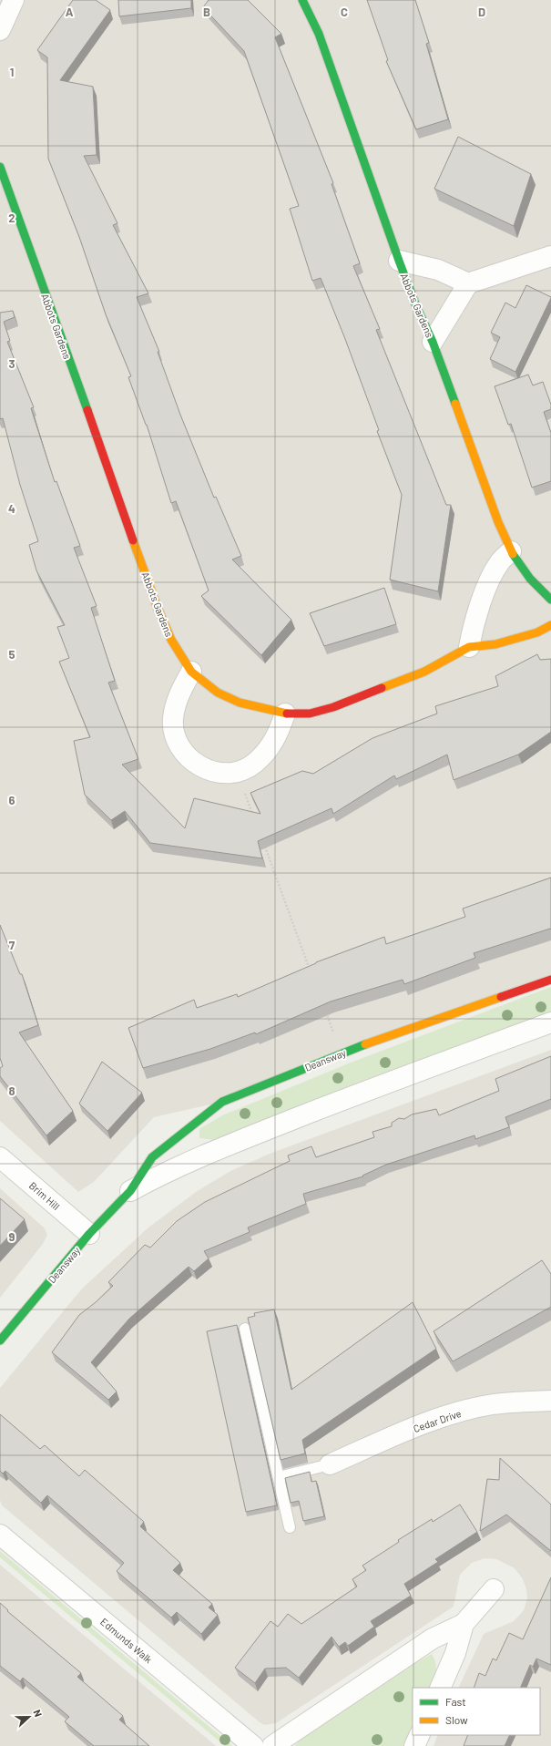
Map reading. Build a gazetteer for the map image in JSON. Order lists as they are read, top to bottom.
{
  "streets": {
    "street": [
      "Abbots Gardens",
      "Deansway",
      "Brim Hill",
      "Cedar Drive",
      "Edmunds Walk"
    ]
  },
  "crossings": [
    ["Deansway", "Brim Hill"]
  ],
  "legend": ["Fast", "Slow"],
  "north": "right",
  "grid": {
    "columns": [
      "A",
      "B",
      "C",
      "D"
    ],
    "rows": [
      "1",
      "2",
      "3",
      "4",
      "5",
      "6",
      "7",
      "8",
      "9"
    ]
  }
}
